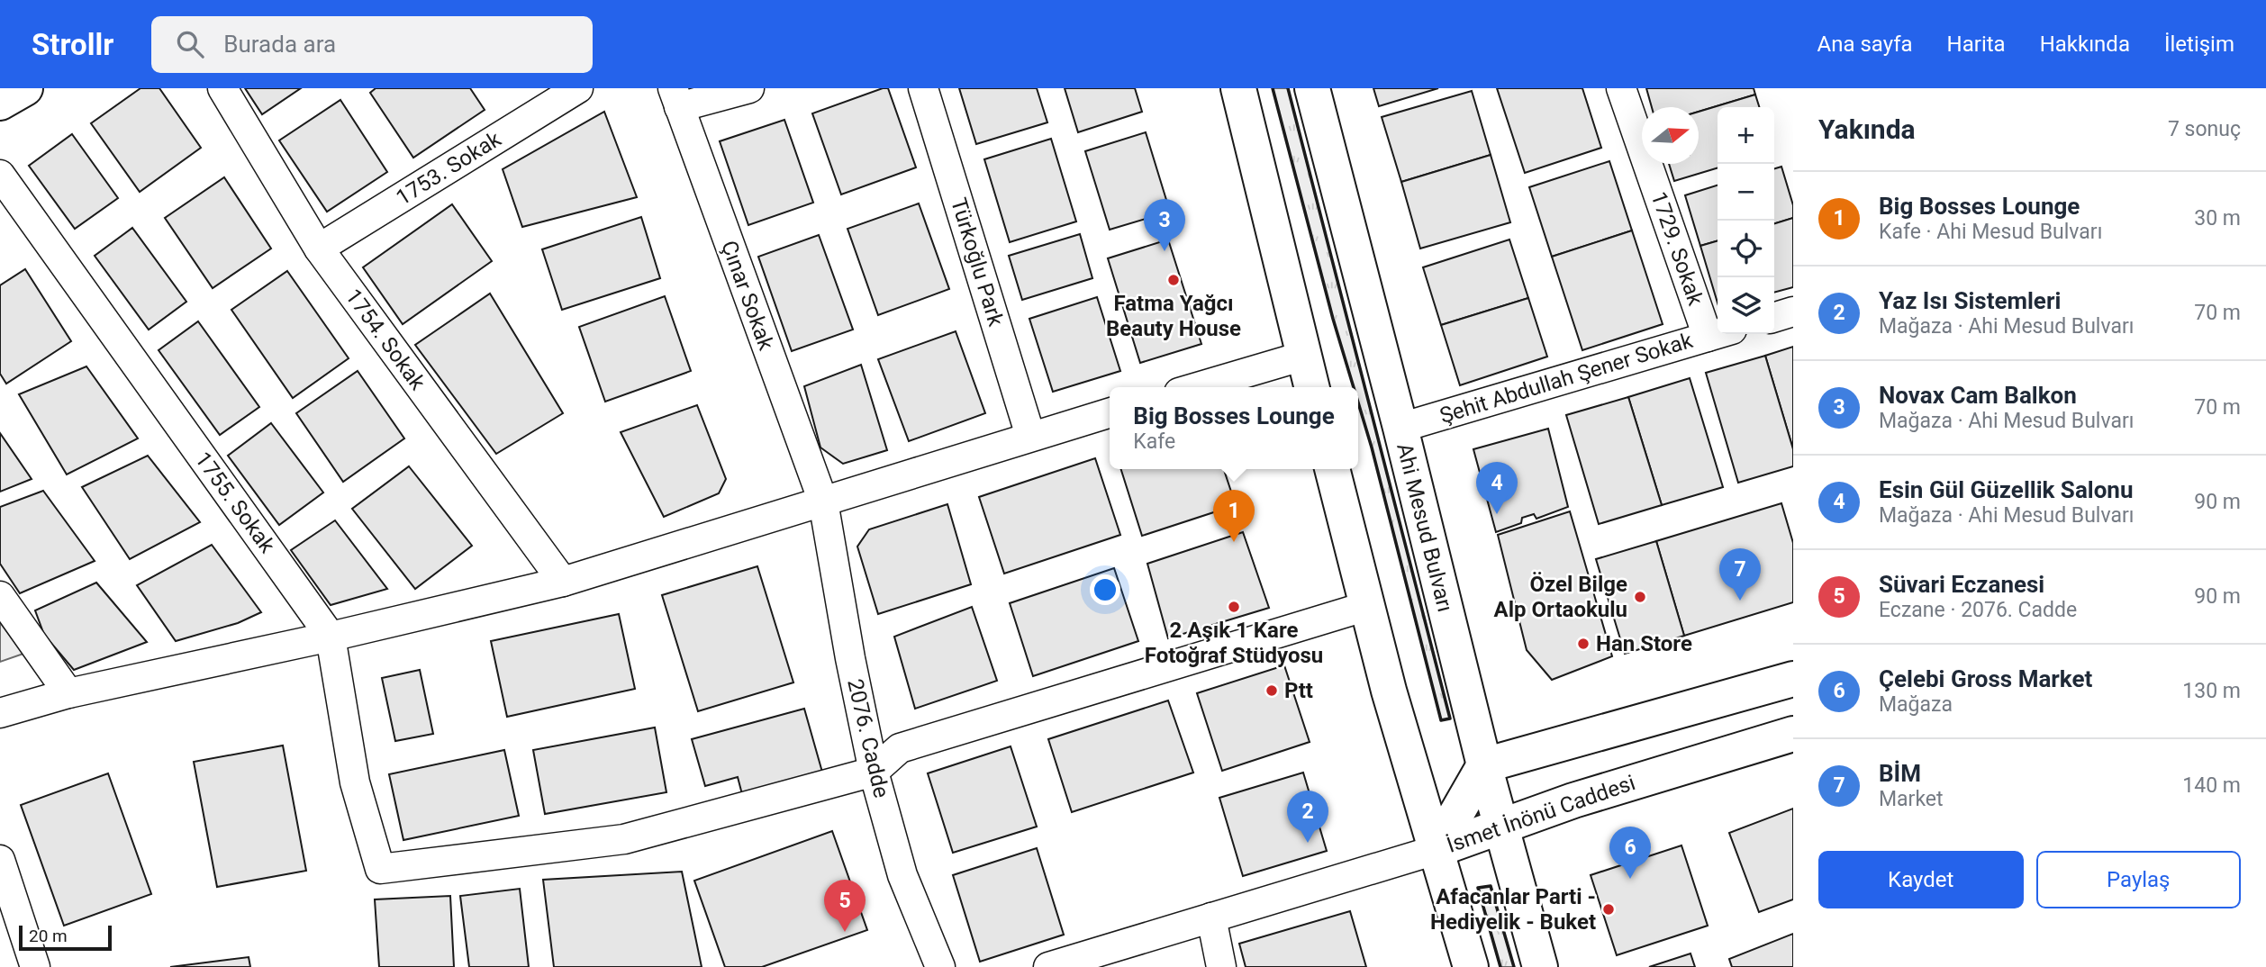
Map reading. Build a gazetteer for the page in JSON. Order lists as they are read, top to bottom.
{
  "streets": {
    "main road": ["Ahi Mesud Bulvarı", "İsmet İnönü Caddesi"],
    "street": [
      "1753. Sokak",
      "1729. Sokak",
      "Türkoğlu Park",
      "Çınar Sokak",
      "1754. Sokak",
      "Şehit Abdullah Şener Sokak",
      "1755. Sokak",
      "2076. Cadde"
    ]
  },
  "crossings": [
    ["1753. Sokak", "1754. Sokak"],
    ["Çınar Sokak", "2076. Cadde"],
    ["Şehit Abdullah Şener Sokak", "Ahi Mesud Bulvarı"],
    ["1755. Sokak", "2076. Cadde"],
    ["Ahi Mesud Bulvarı", "İsmet İnönü Caddesi"]
  ],
  "places": [
    "Fatma Yağcı Beauty House",
    "Özel Bilge Alp Ortaokulu",
    "2 Aşık 1 Kare Fotoğraf Stüdyosu",
    "Han Store",
    "Ptt",
    "Afacanlar Parti - Hediyelik - Buket"
  ],
  "scale_bar": "20 m",
  "north": "right",
  "page": {
    "header": "Strollr",
    "search": "Burada ara",
    "nav": [
      "Ana sayfa",
      "Harita",
      "Hakkında",
      "İletişim"
    ],
    "heading": ["Yakında", "7 sonuç"],
    "map_buttons": ["+", "−"],
    "list": [
      {
        "mark": "1",
        "name": "Big Bosses Lounge",
        "note": "Kafe · Ahi Mesud Bulvarı",
        "value": "30 m"
      },
      {
        "mark": "2",
        "name": "Yaz Isı Sistemleri",
        "note": "Mağaza · Ahi Mesud Bulvarı",
        "value": "70 m"
      },
      {
        "mark": "3",
        "name": "Novax Cam Balkon",
        "note": "Mağaza · Ahi Mesud Bulvarı",
        "value": "70 m"
      },
      {
        "mark": "4",
        "name": "Esin Gül Güzellik Salonu",
        "note": "Mağaza · Ahi Mesud Bulvarı",
        "value": "90 m"
      },
      {
        "mark": "5",
        "name": "Süvari Eczanesi",
        "note": "Eczane · 2076. Cadde",
        "value": "90 m"
      },
      {
        "mark": "6",
        "name": "Çelebi Gross Market",
        "note": "Mağaza",
        "value": "130 m"
      },
      {
        "mark": "7",
        "name": "BİM",
        "note": "Market",
        "value": "140 m"
      }
    ],
    "pins": [
      "3",
      "4",
      "1",
      "7",
      "2",
      "6",
      "5"
    ],
    "popup": ["Big Bosses Lounge", "Kafe"],
    "buttons": ["Kaydet", "Paylaş"],
    "scale": "20 m"
  }
}
